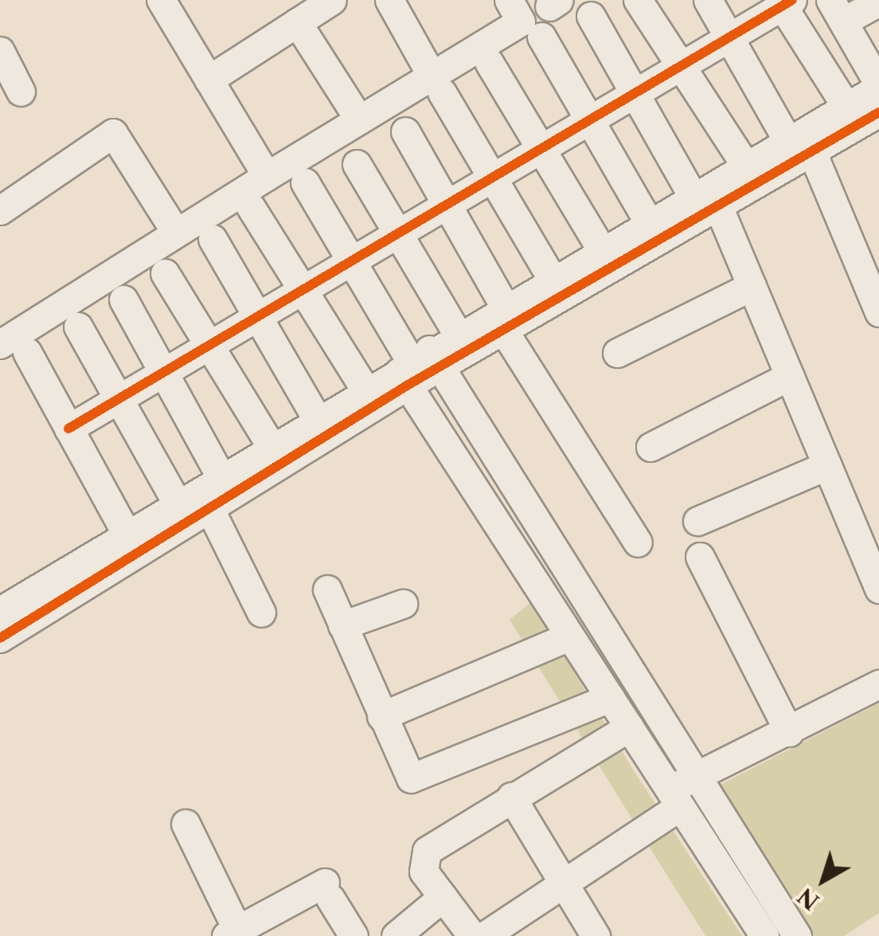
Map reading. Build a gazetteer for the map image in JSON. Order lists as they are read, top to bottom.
{
  "north": "bottom left"
}
